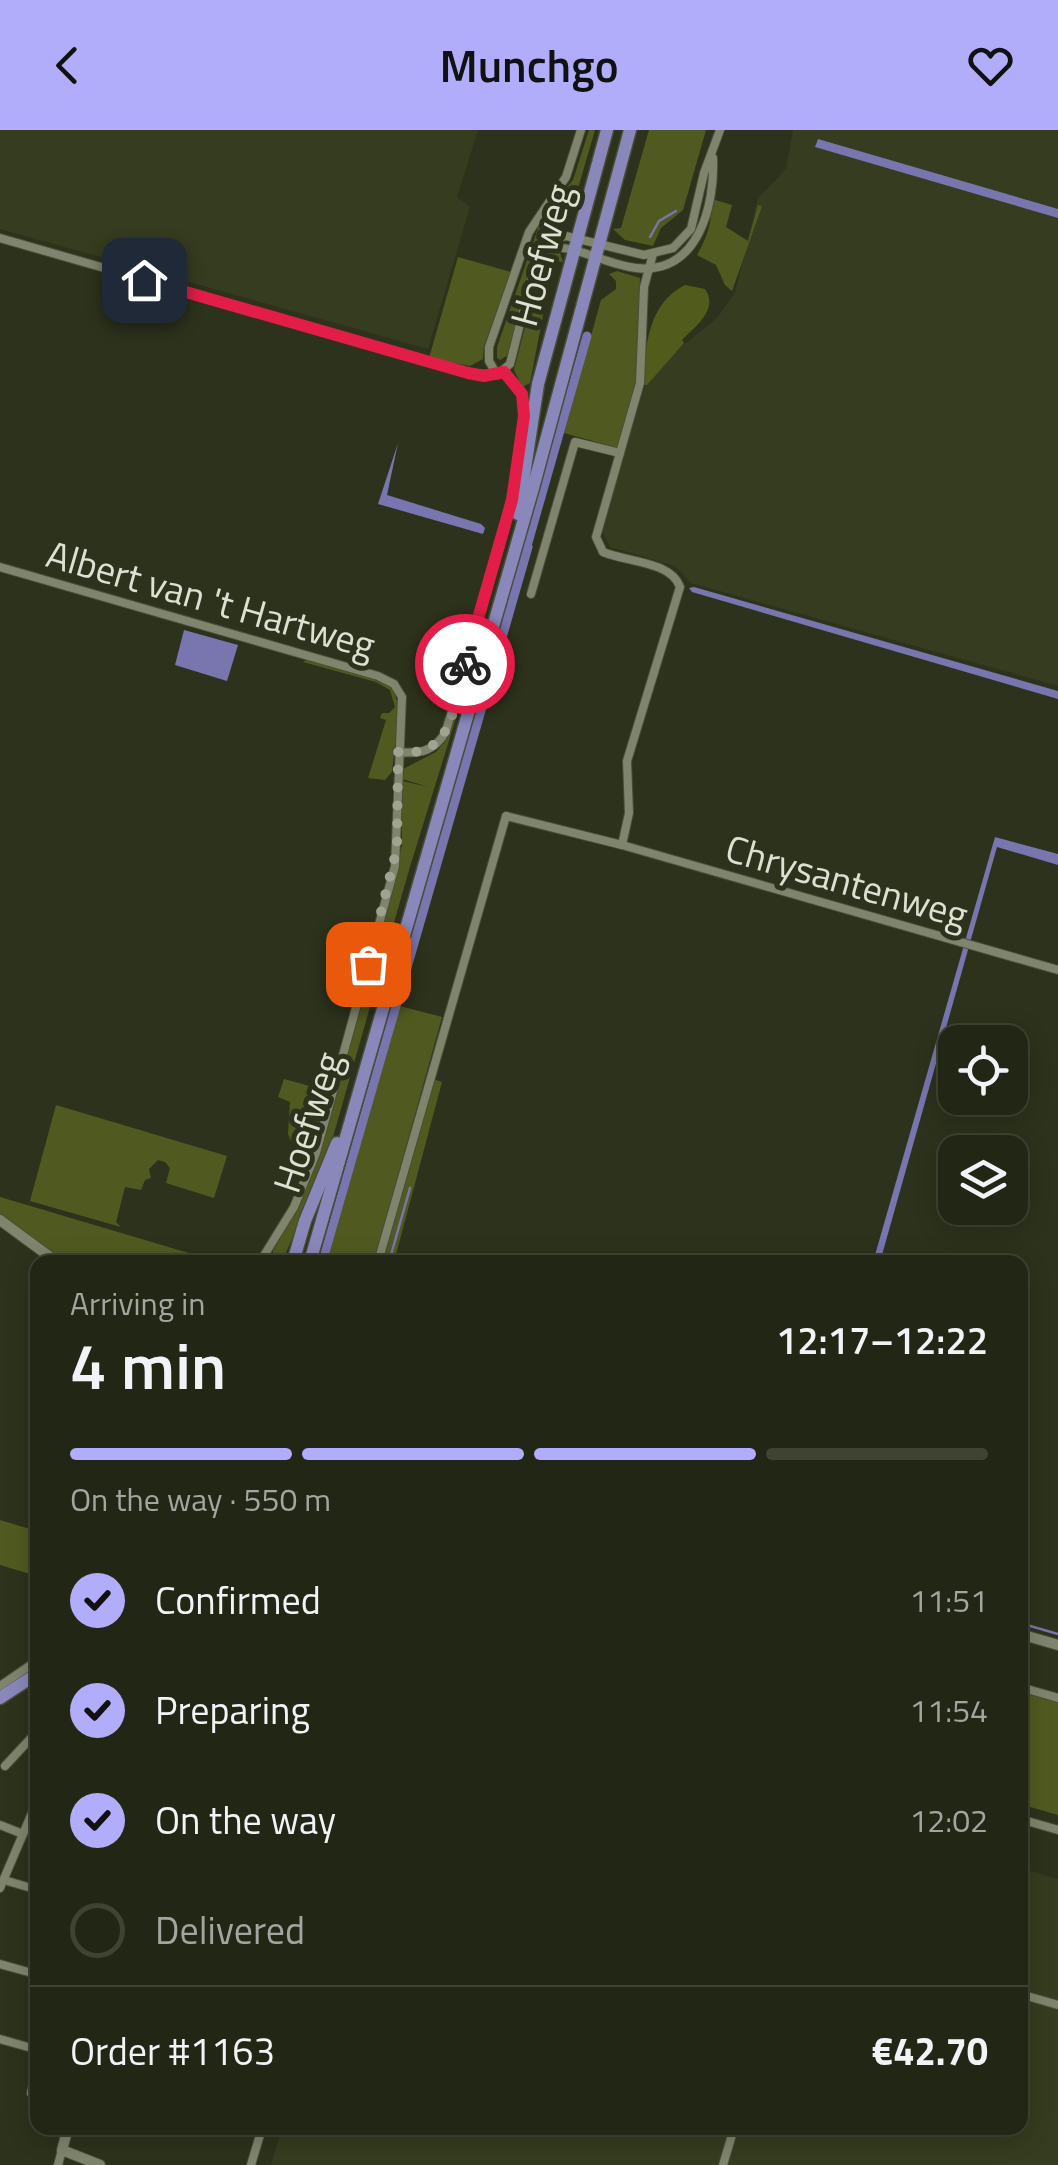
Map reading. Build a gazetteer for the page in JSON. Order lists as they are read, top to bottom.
{
  "streets": {
    "main road": ["Hoefweg"],
    "street": ["Albert van 't Hartweg", "Chrysantenweg"]
  },
  "crossings": [
    ["Hoefweg", "Albert van 't Hartweg"]
  ],
  "page": {
    "header": "Munchgo",
    "heading": ["4 min", "Arriving in", "12:17–12:22"],
    "panel": ["Order #1163", "€42.70"],
    "bar": "On the way · 550 m",
    "list": [
      ["Confirmed", "11:51"],
      ["Preparing", "11:54"],
      ["On the way", "12:02"],
      "Delivered"
    ]
  }
}
